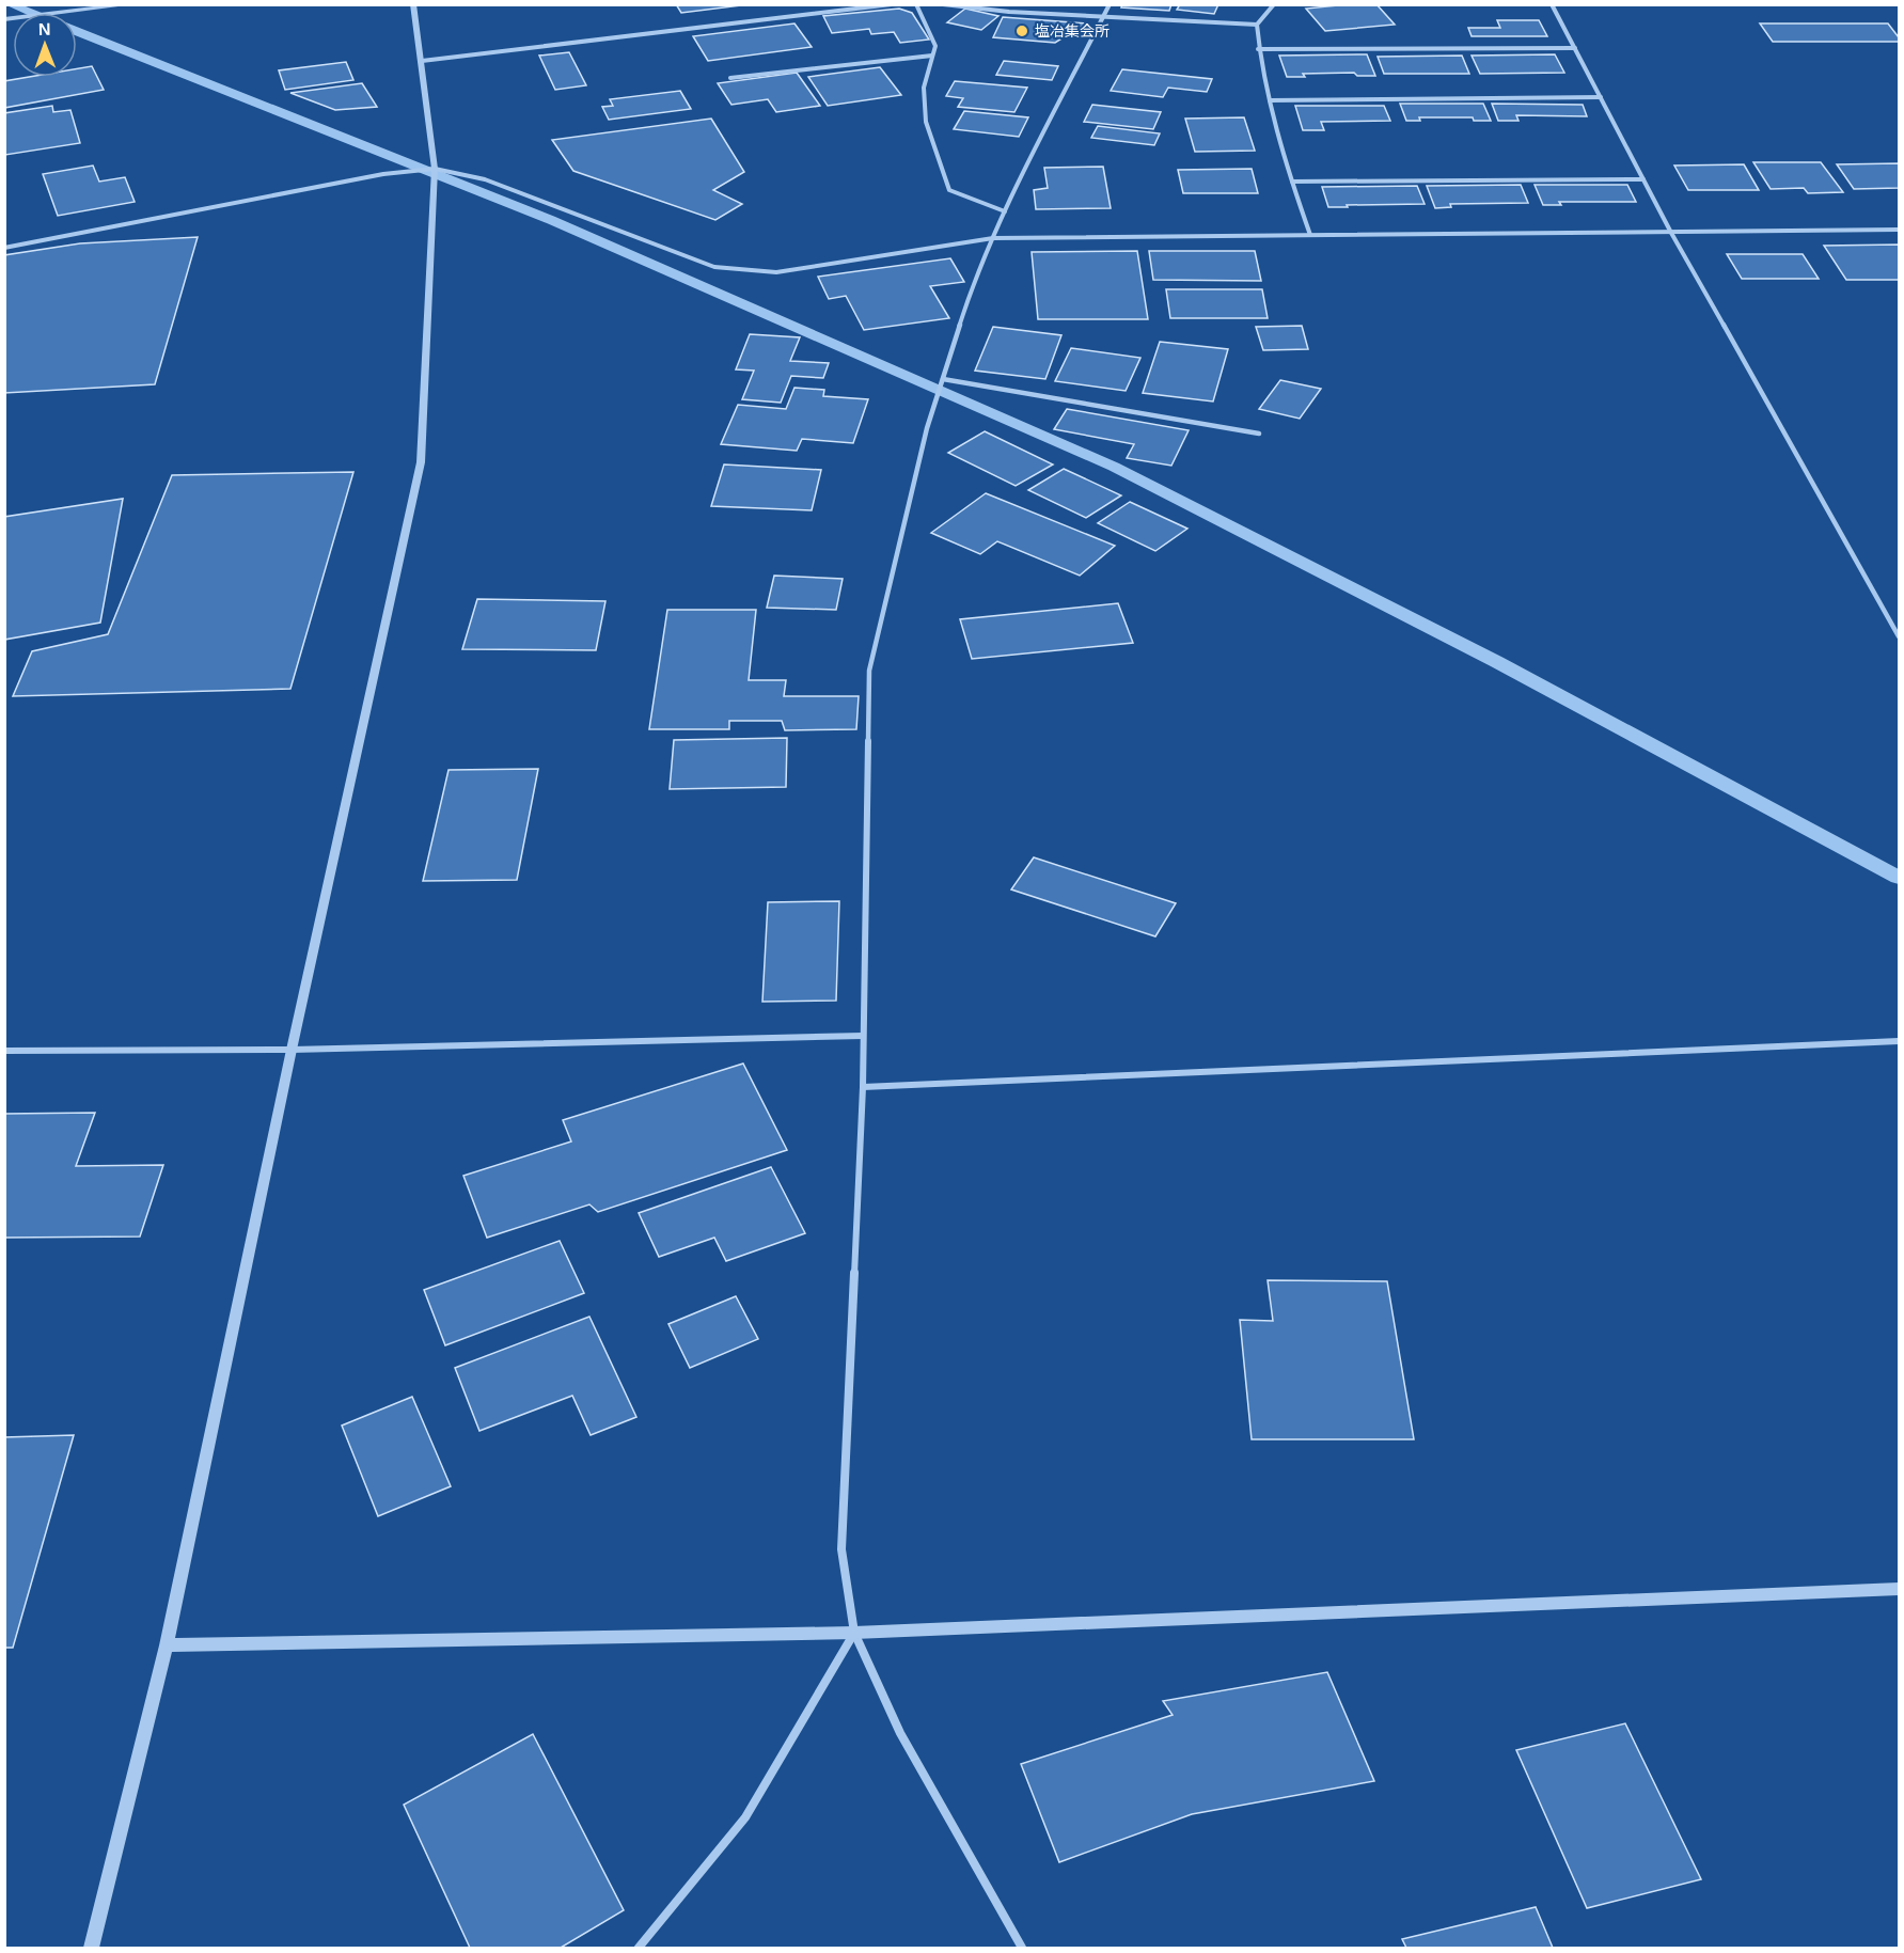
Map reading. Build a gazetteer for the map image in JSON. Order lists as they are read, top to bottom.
{
  "places": ["塩冶集会所"],
  "north": "top"
}
